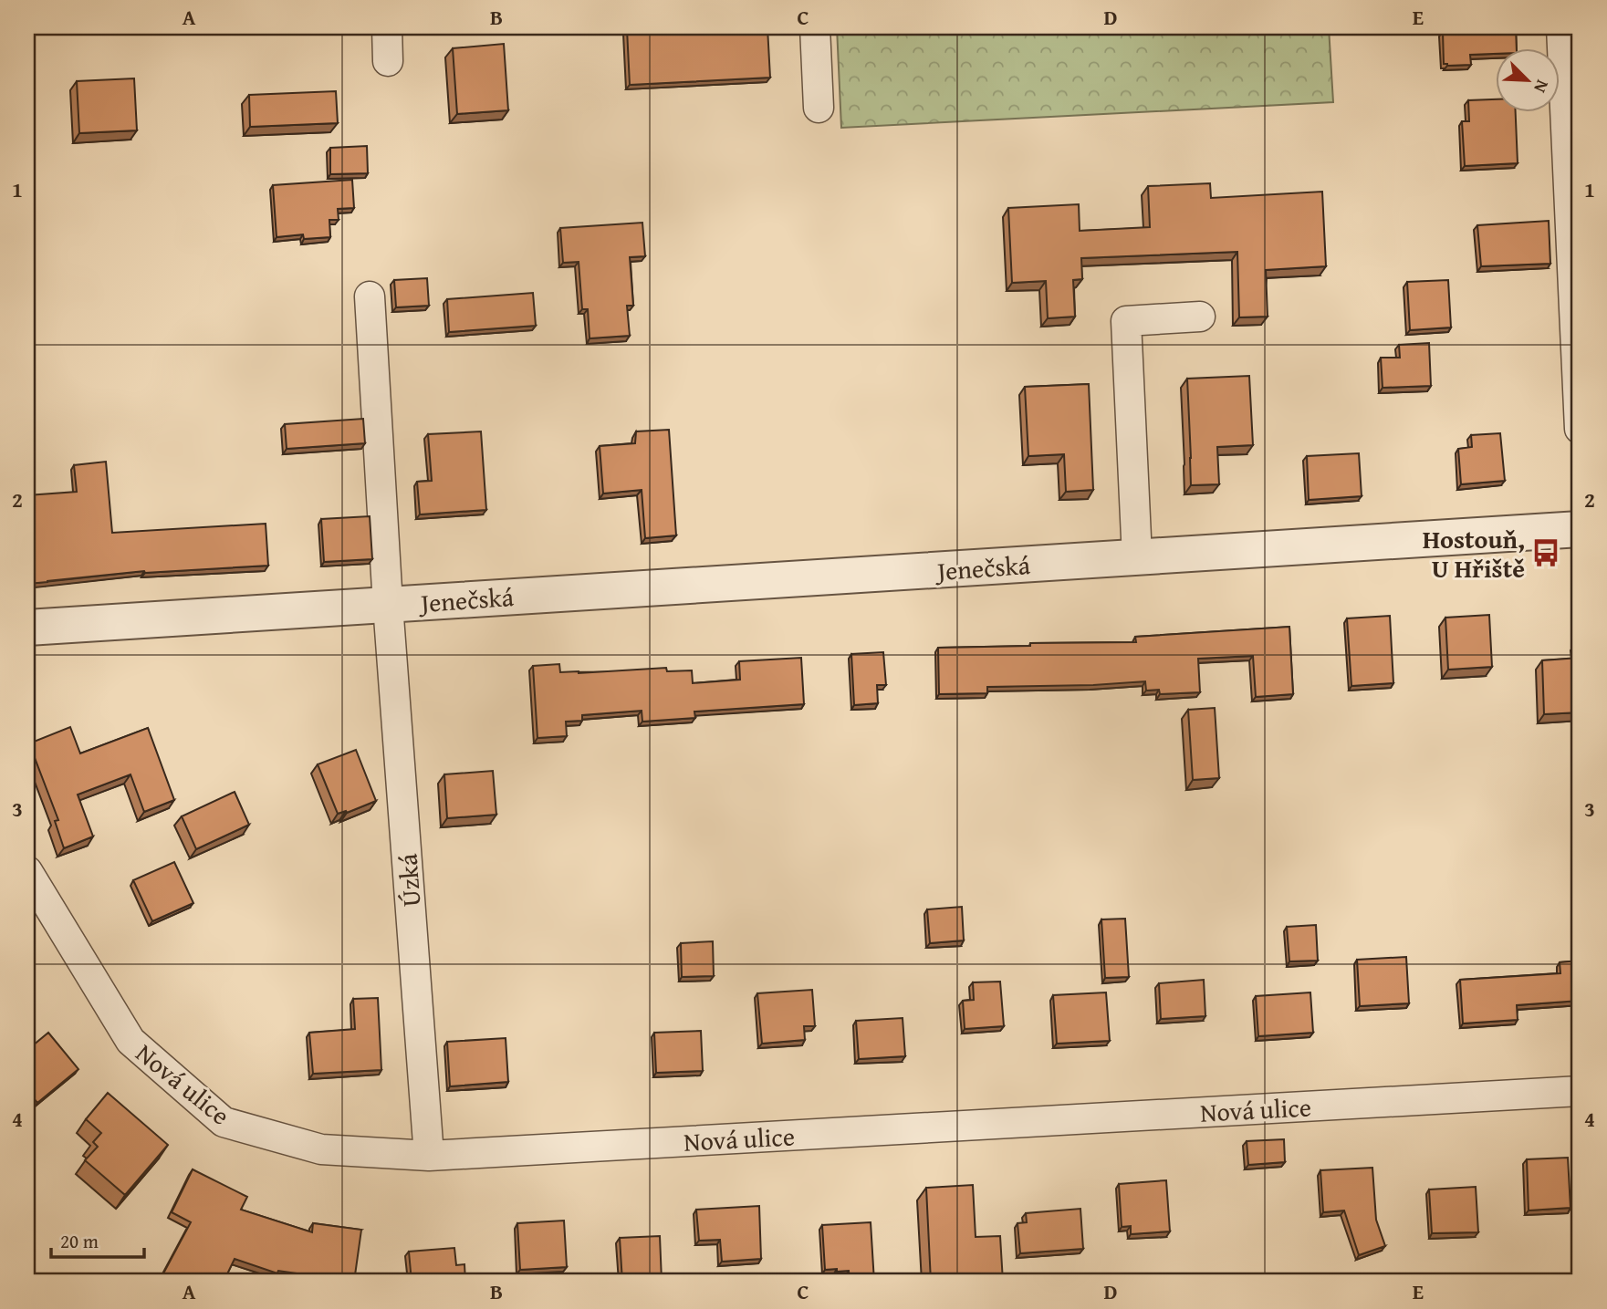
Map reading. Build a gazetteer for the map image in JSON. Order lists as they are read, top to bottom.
{
  "streets": {
    "street": ["Jenečská", "Úzká", "Nová ulice"]
  },
  "crossings": [
    ["Jenečská", "Úzká"],
    ["Úzká", "Nová ulice"]
  ],
  "places": {
    "bus stop": ["Hostouň, U Hřiště"]
  },
  "scale_bar": "20 m",
  "north": "bottom right",
  "grid": {
    "columns": [
      "A",
      "B",
      "C",
      "D",
      "E"
    ],
    "rows": [
      "1",
      "2",
      "3",
      "4"
    ]
  }
}
